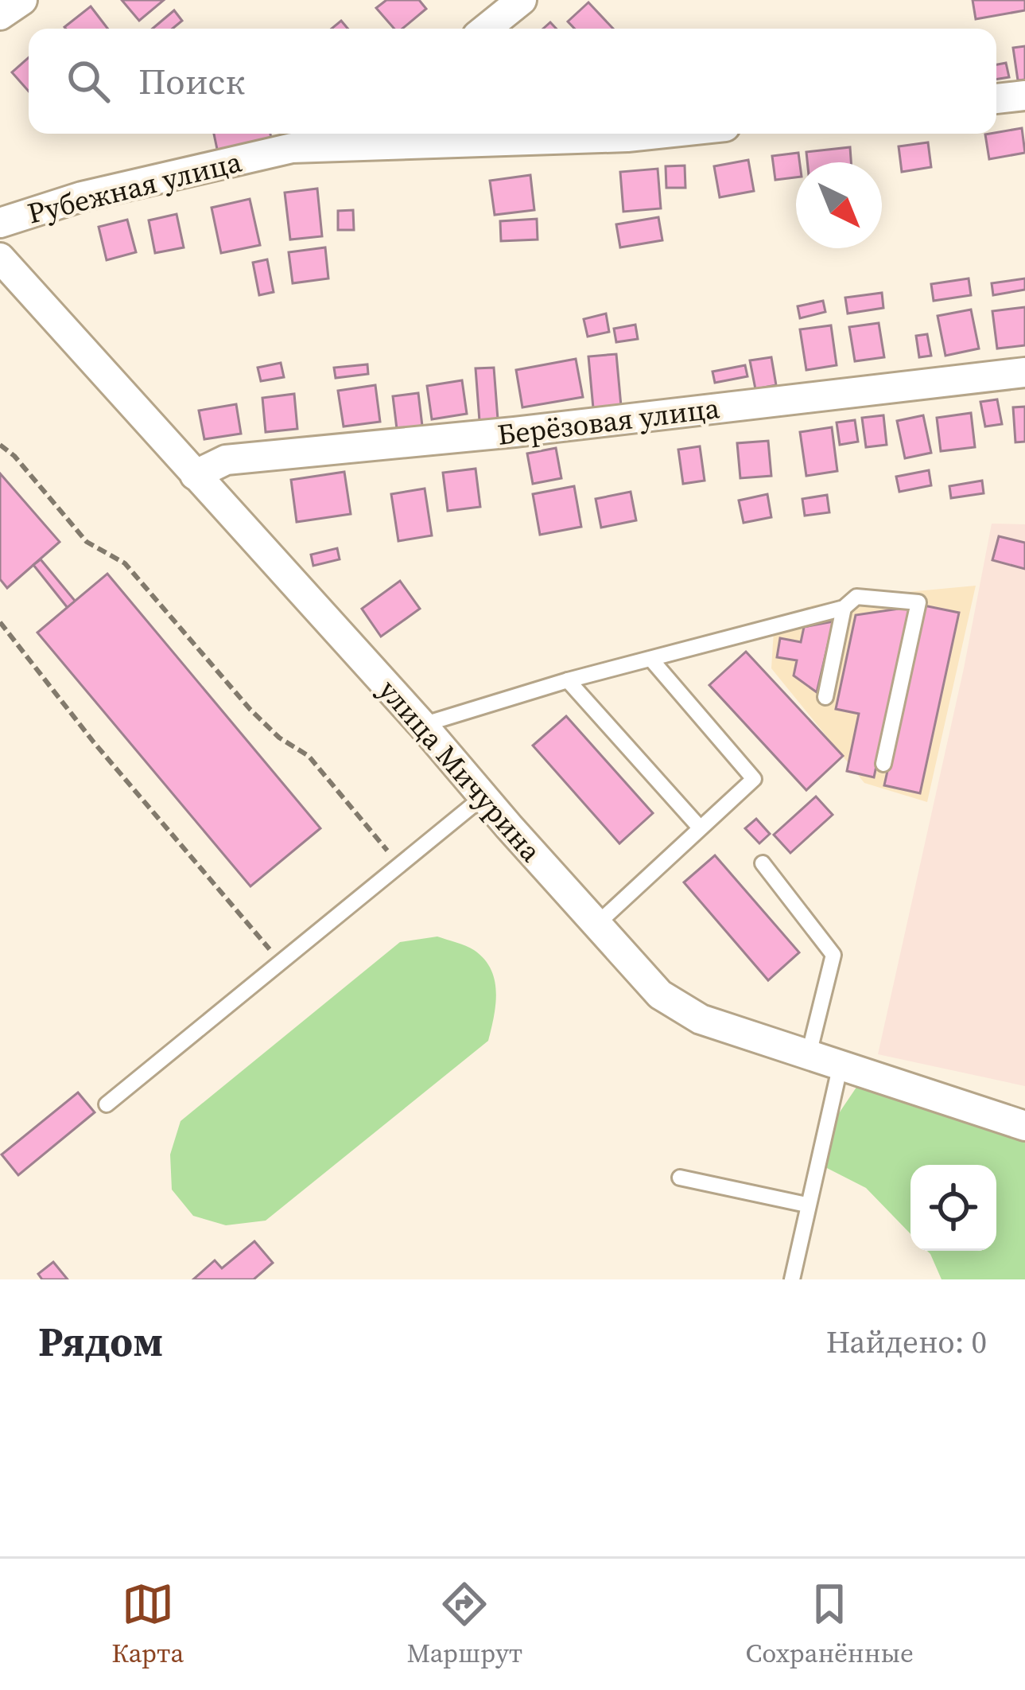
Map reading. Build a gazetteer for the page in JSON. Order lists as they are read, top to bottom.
{
  "streets": {
    "street": ["Рубежная улица", "Берёзовая улица", "улица Мичурина"]
  },
  "crossings": [
    ["Берёзовая улица", "улица Мичурина"]
  ],
  "north": "bottom right",
  "page": {
    "search": "Поиск",
    "heading": ["Рядом", "Найдено: 0"],
    "nav": ["Карта", "Маршрут", "Сохранённые"]
  }
}
